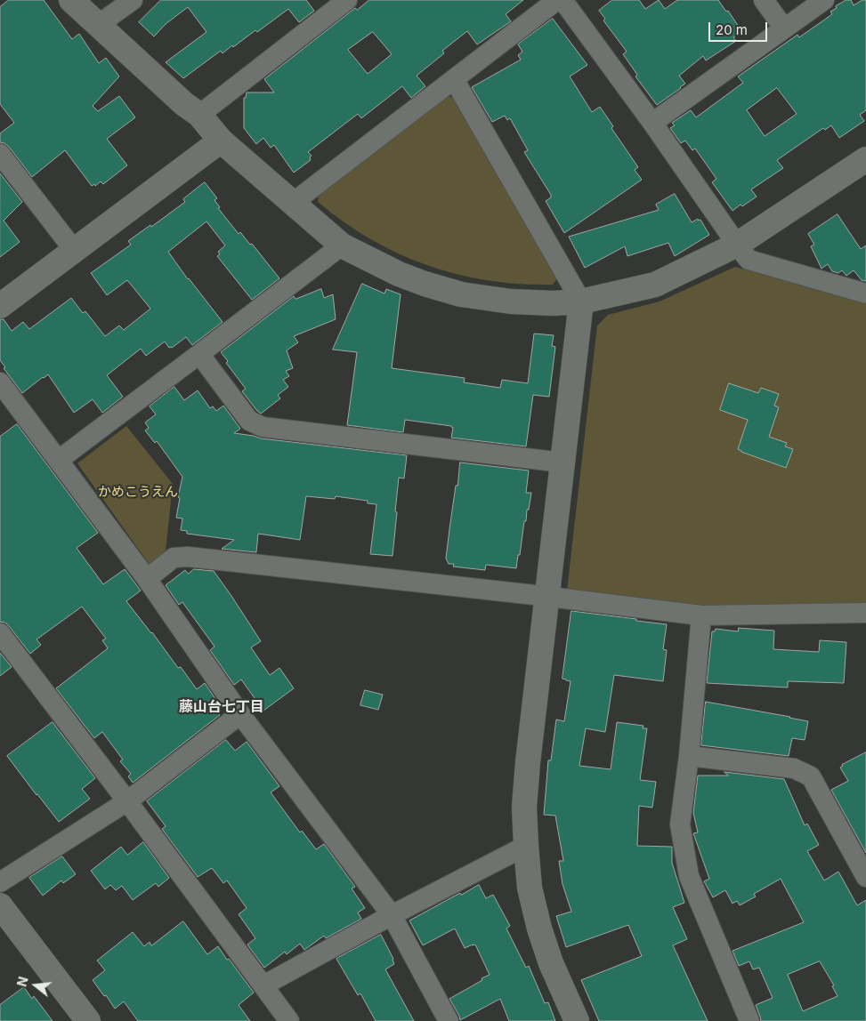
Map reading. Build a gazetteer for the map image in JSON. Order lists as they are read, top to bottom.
{
  "districts": ["藤山台七丁目"],
  "parks": ["かめこうえん"],
  "scale_bar": "20 m",
  "north": "left"
}
